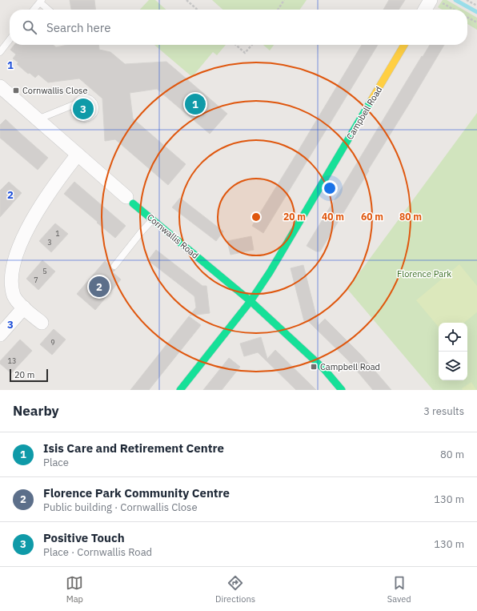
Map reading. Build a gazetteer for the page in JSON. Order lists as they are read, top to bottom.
{
  "streets": {
    "street": ["Campbell Road", "Cornwallis Road"]
  },
  "crossings": [
    ["Campbell Road", "Cornwallis Road"]
  ],
  "parks": ["Florence Park"],
  "places": {
    "transit": ["Cornwallis Close", "Campbell Road"]
  },
  "house_numbers": [
    "1",
    "3",
    "5",
    "7",
    "9",
    "13"
  ],
  "scale_bar": "20 m",
  "page": {
    "search": "Search here",
    "pins": ["1", "3", "2"],
    "scale": "20 m",
    "heading": ["Nearby", "3 results"],
    "list": [
      {
        "mark": "1",
        "name": "Isis Care and Retirement Centre",
        "note": "Place",
        "value": "80 m"
      },
      {
        "mark": "2",
        "name": "Florence Park Community Centre",
        "note": "Public building · Cornwallis Close",
        "value": "130 m"
      },
      {
        "mark": "3",
        "name": "Positive Touch",
        "note": "Place · Cornwallis Road",
        "value": "130 m"
      }
    ],
    "nav": ["Map", "Directions", "Saved"]
  },
  "grid": {
    "rows": ["1", "2", "3"]
  },
  "rings": [
    "20 m",
    "40 m",
    "60 m",
    "80 m"
  ]
}
